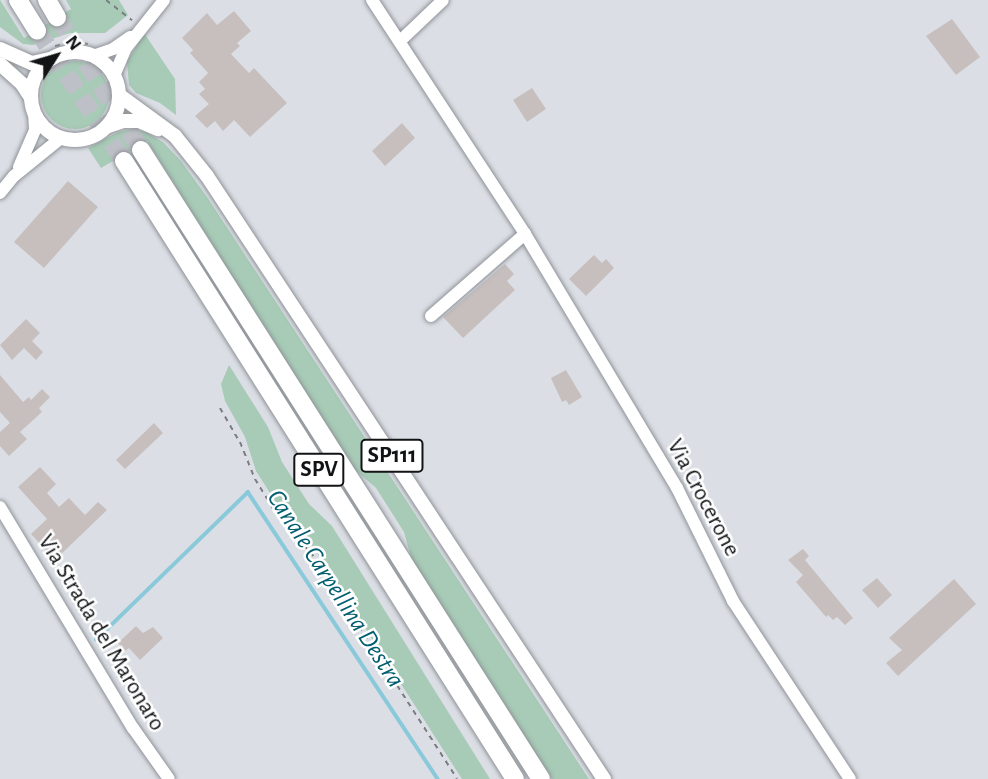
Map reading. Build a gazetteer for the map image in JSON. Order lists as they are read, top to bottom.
{
  "streets": {
    "highway": ["SPV"],
    "main road": ["SP111"],
    "street": ["Via Crocerone", "Via Strada del Maronaro"]
  },
  "water": ["Canale Carpellina Destra"],
  "north": "top right"
}
